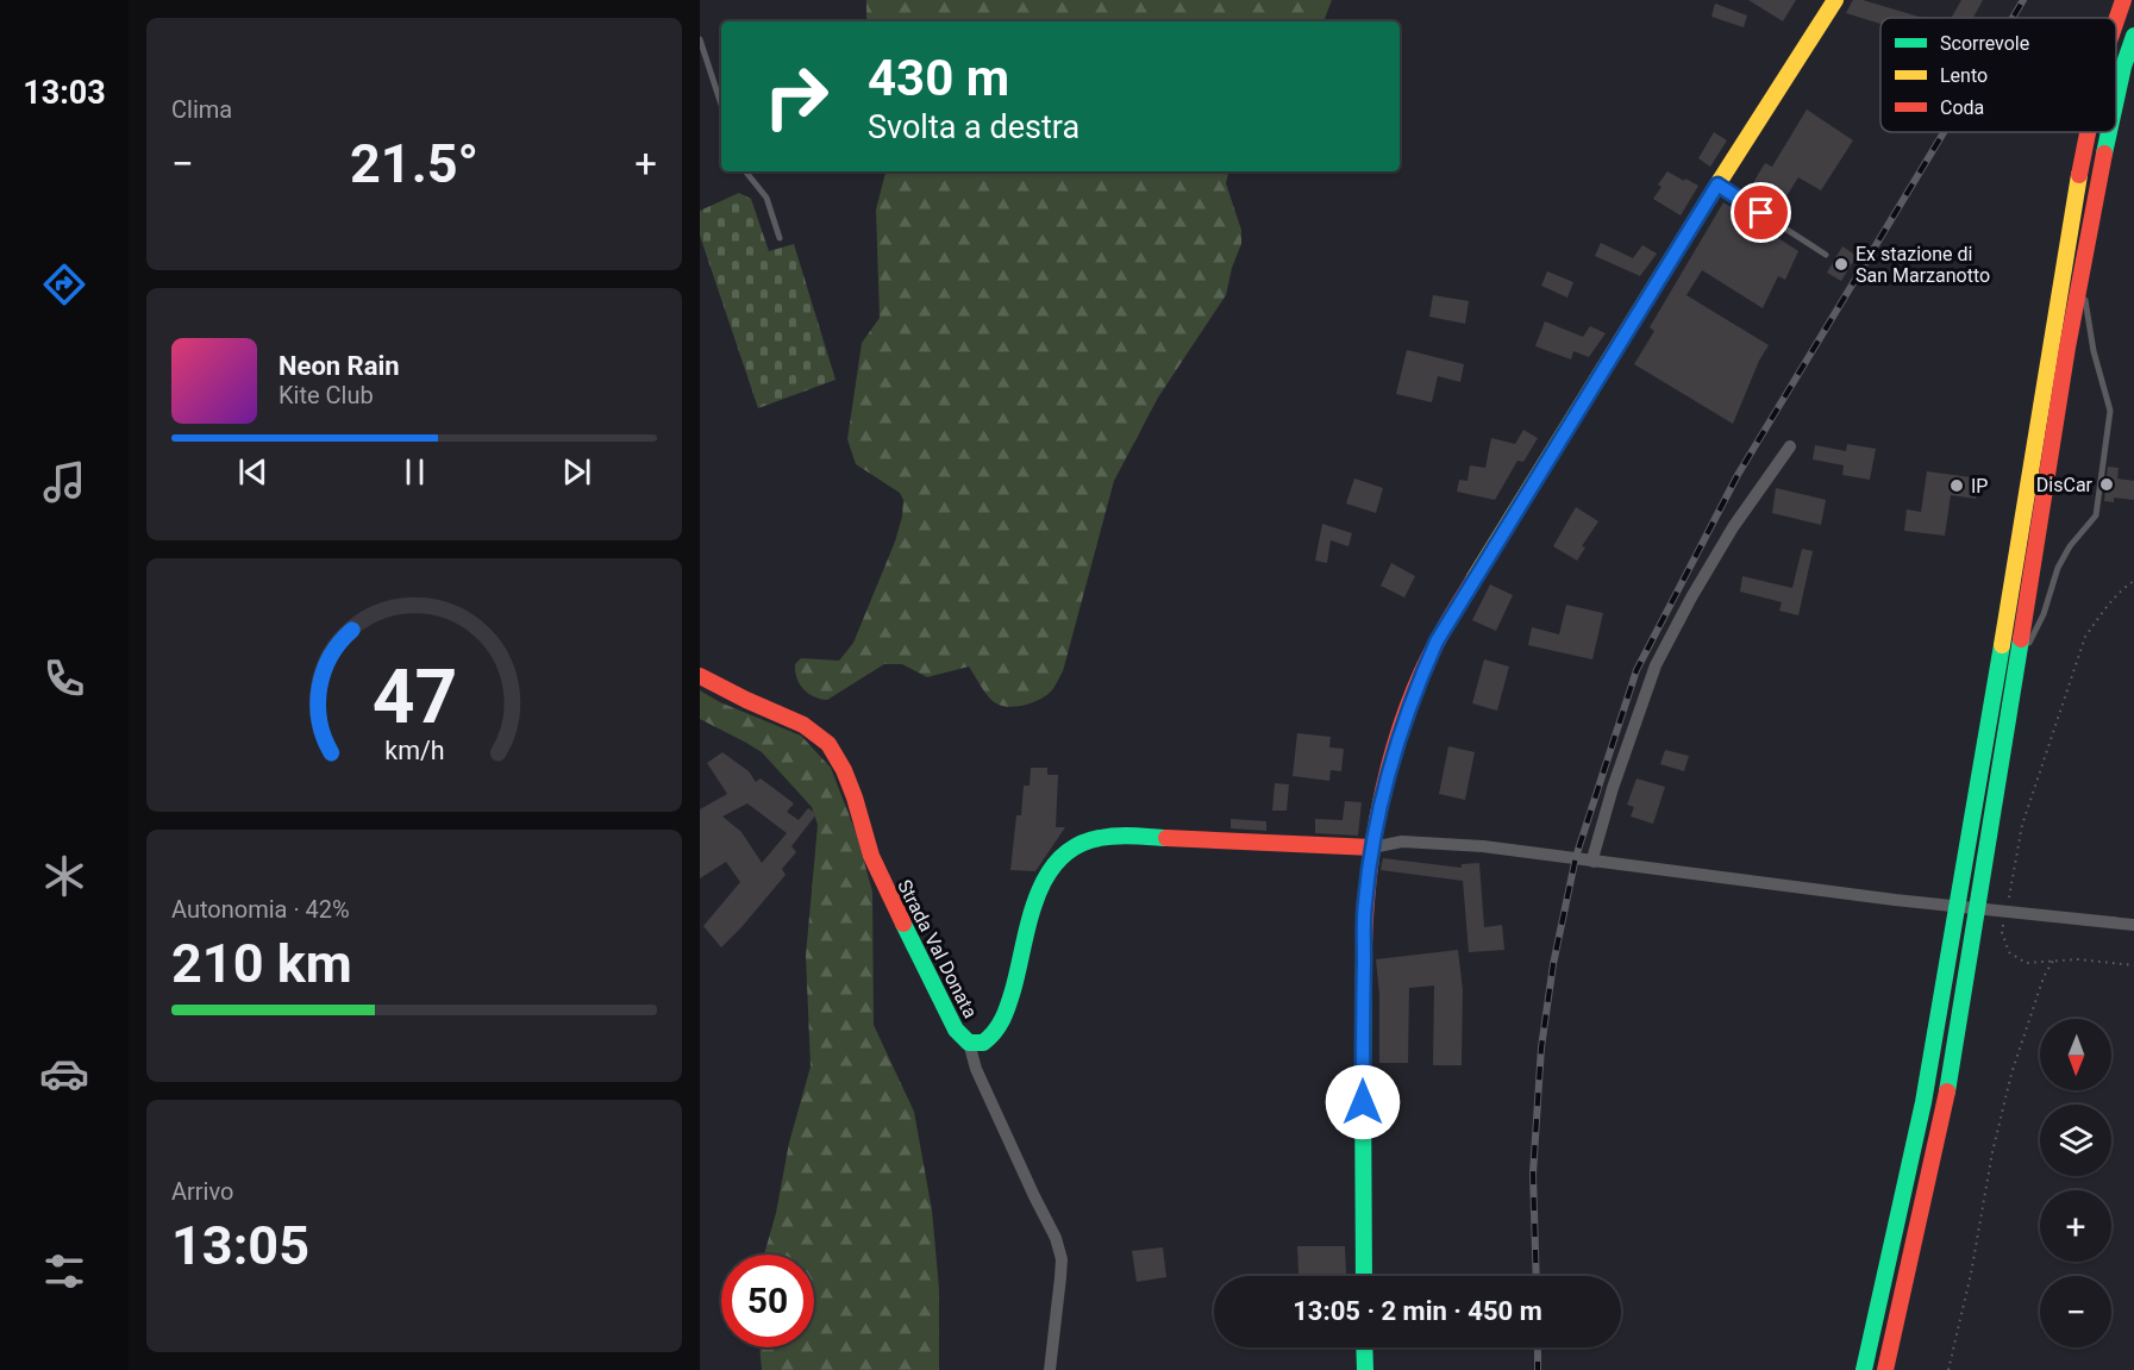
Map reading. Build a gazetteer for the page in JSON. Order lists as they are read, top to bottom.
{
  "streets": {
    "main road": ["Strada Val Donata"]
  },
  "places": ["Ex stazione di San Marzanotto", "DisCar", "IP"],
  "legend": ["Scorrevole", "Lento", "Coda"],
  "north": "bottom",
  "page": {
    "tabs": "13:03",
    "tile": [
      "Clima",
      ["Autonomia · 42%", "210 km"],
      ["Arrivo", "13:05"]
    ],
    "turn": ["430 m", "Svolta a destra"],
    "heat": ["−", "21.5°", "+"],
    "song": ["Neon Rain", "Kite Club"],
    "map_buttons": ["+", "−"],
    "limit": "50",
    "trip": "13:05 · 2 min · 450 m",
    "gauge": ["47", "km/h"]
  }
}
